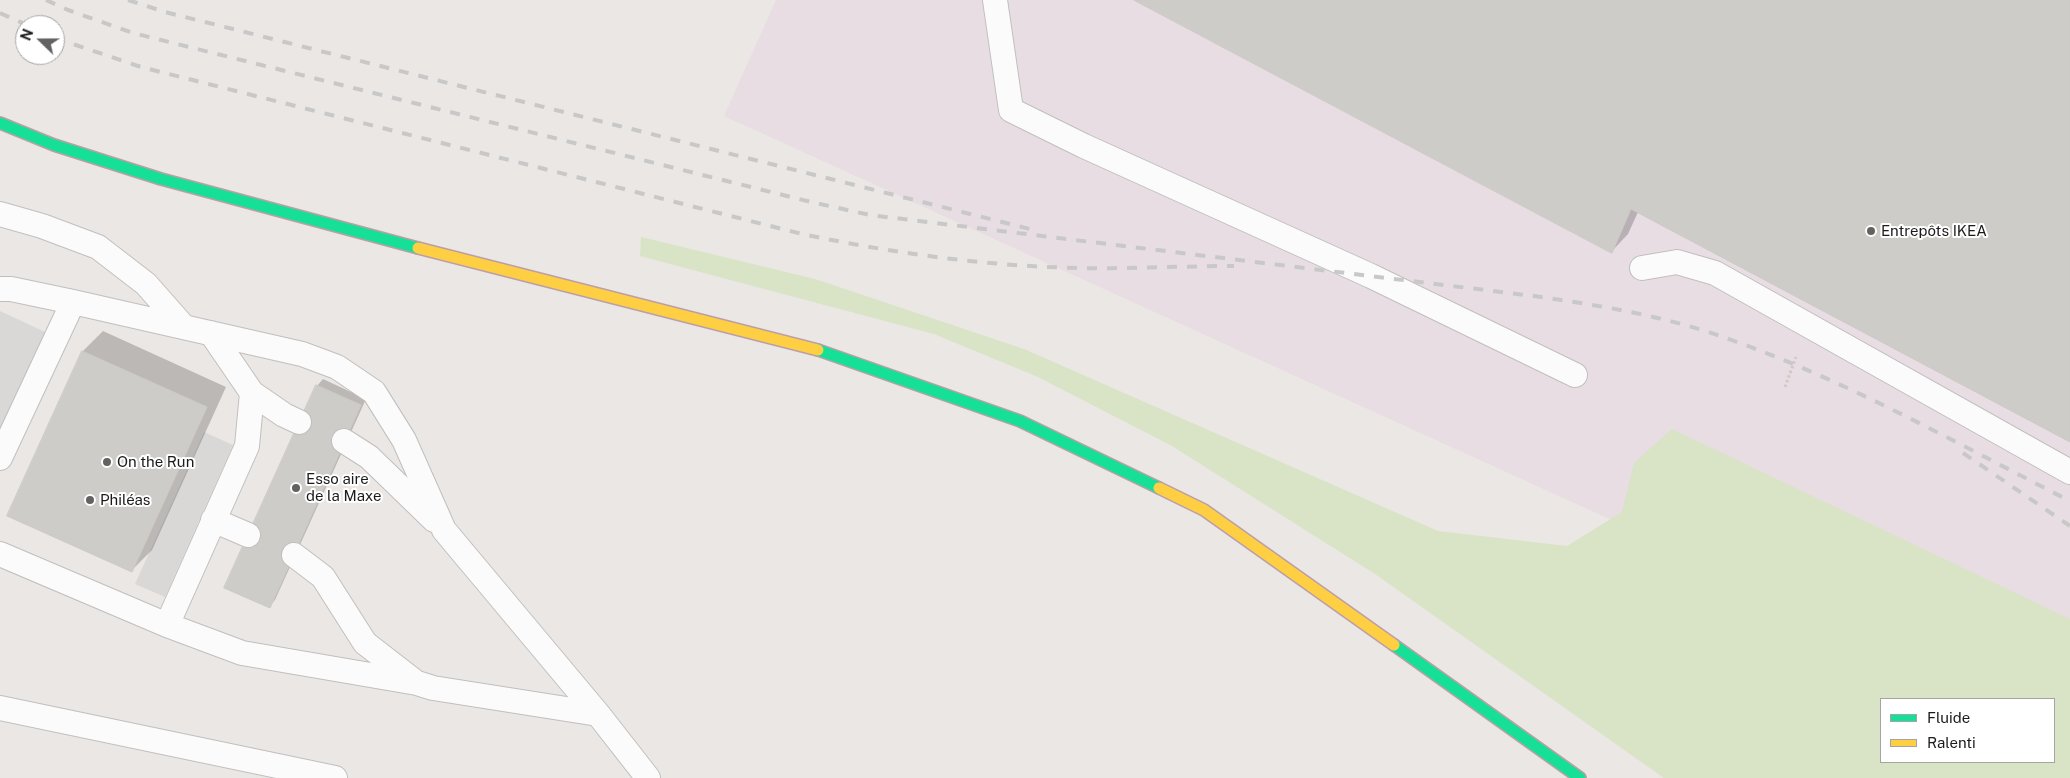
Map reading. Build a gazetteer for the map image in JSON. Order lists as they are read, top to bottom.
{
  "places": [
    "Entrepôts IKEA",
    "On the Run",
    "Esso aire de la Maxe",
    "Philéas"
  ],
  "legend": ["Fluide", "Ralenti"],
  "north": "left"
}
